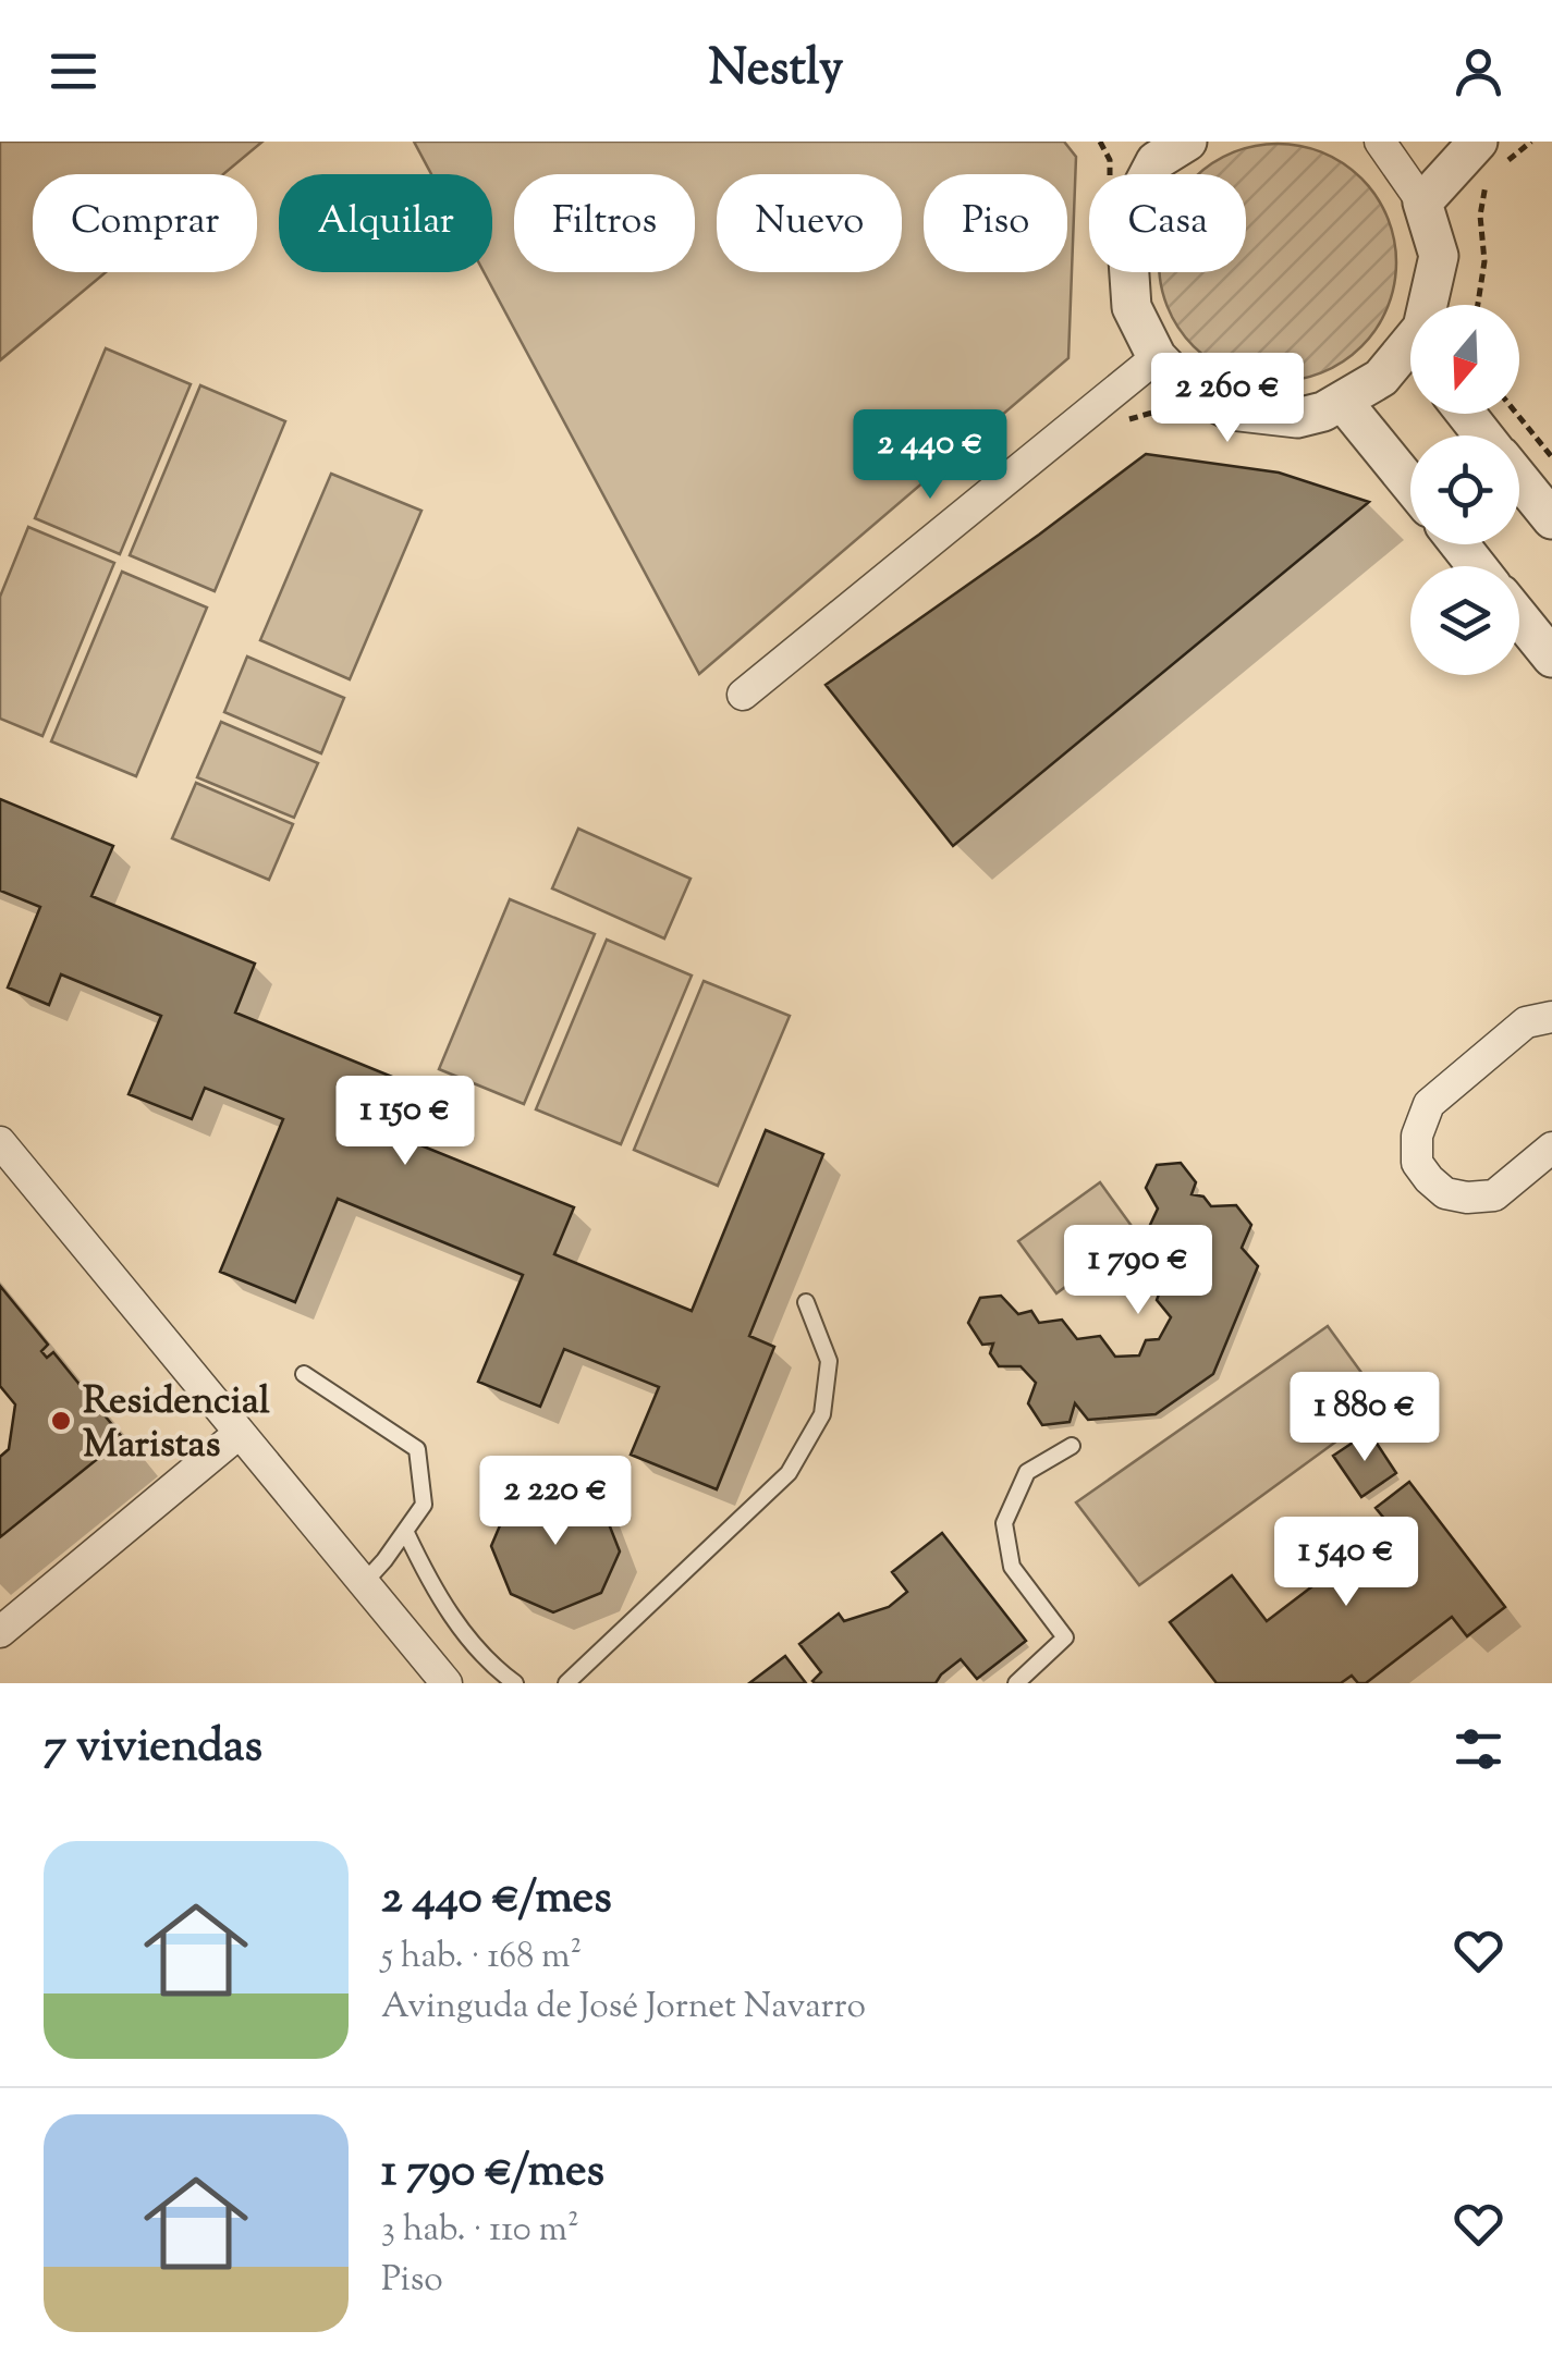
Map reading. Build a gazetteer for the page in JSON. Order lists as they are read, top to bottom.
{
  "places": ["Residencial Maristas"],
  "north": "bottom",
  "page": {
    "header": "Nestly",
    "chip": [
      "Comprar",
      "Alquilar",
      "Filtros",
      "Nuevo",
      "Piso",
      "Casa"
    ],
    "price": [
      "2 260 €",
      "2 440 €",
      "1 150 €",
      "1 790 €",
      "1 880 €",
      "2 220 €",
      "1 540 €"
    ],
    "heading": "7 viviendas",
    "list": [
      {
        "name": "2 440 €/mes",
        "note": "5 hab. · 168 m² · Avinguda de José Jornet Navarro"
      },
      {
        "name": "1 790 €/mes",
        "note": "3 hab. · 110 m² · Piso"
      }
    ]
  }
}
